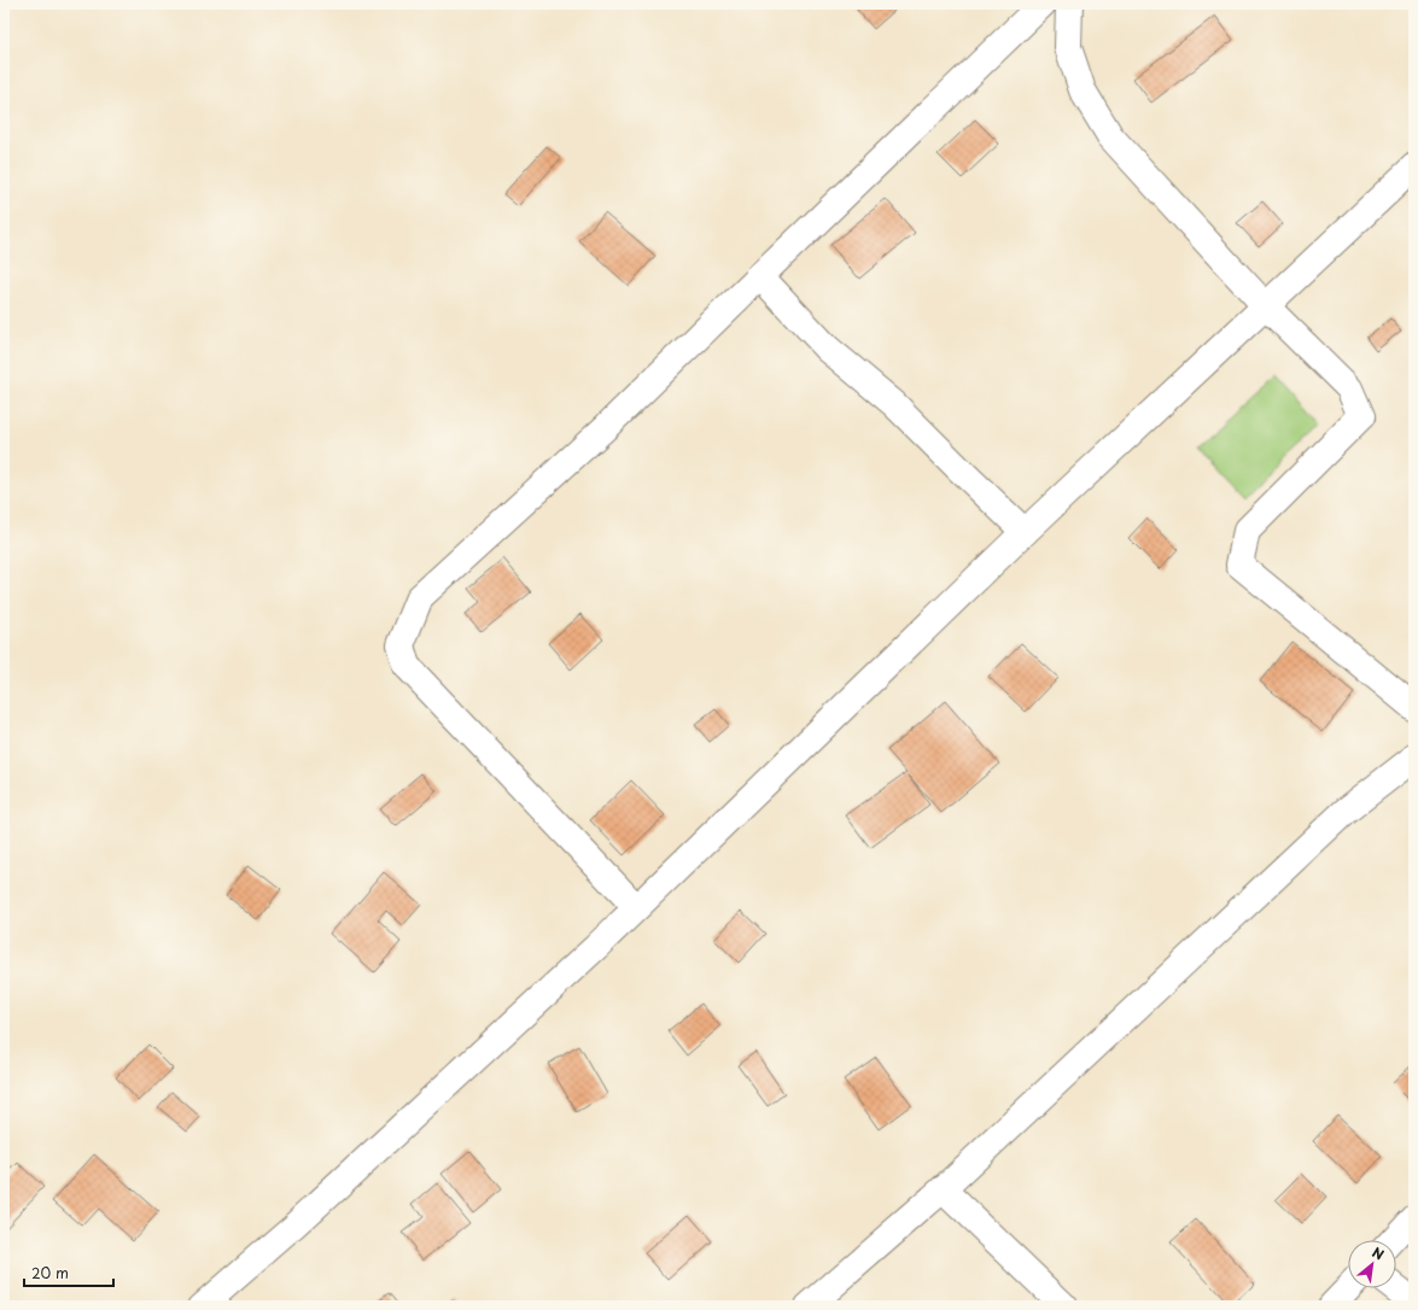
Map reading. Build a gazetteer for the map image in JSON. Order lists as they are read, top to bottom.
{
  "scale_bar": "20 m",
  "north": "top right"
}
